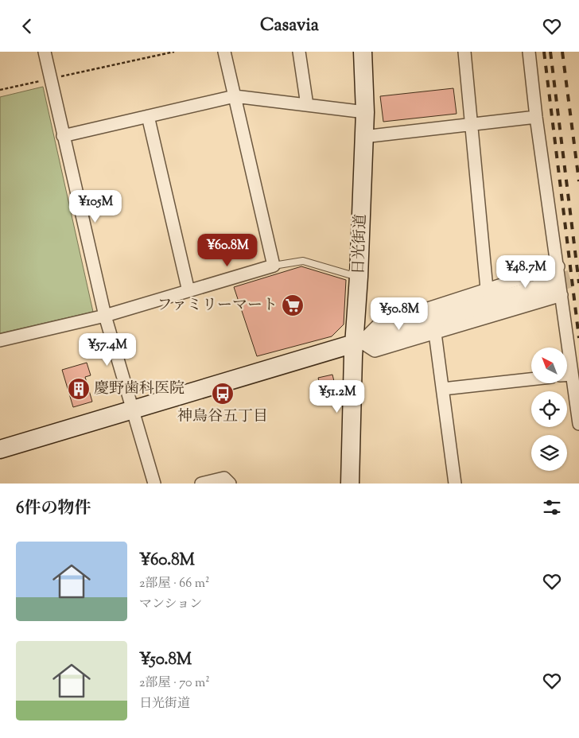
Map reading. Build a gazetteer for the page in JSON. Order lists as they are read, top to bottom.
{
  "streets": {
    "street": ["日光街道"]
  },
  "places": {
    "supermarket": ["ファミリーマート"],
    "building": ["慶野歯科医院"],
    "bus stop": ["神鳥谷五丁目"]
  },
  "north": "top left",
  "page": {
    "header": "Casavia",
    "price": [
      "¥105M",
      "¥60.8M",
      "¥48.7M",
      "¥50.8M",
      "¥57.4M",
      "¥51.2M"
    ],
    "heading": "6件の物件",
    "list": [
      {
        "name": "¥60.8M",
        "note": "2部屋 · 66 m² · マンション"
      },
      {
        "name": "¥50.8M",
        "note": "2部屋 · 70 m² · 日光街道"
      }
    ]
  }
}
